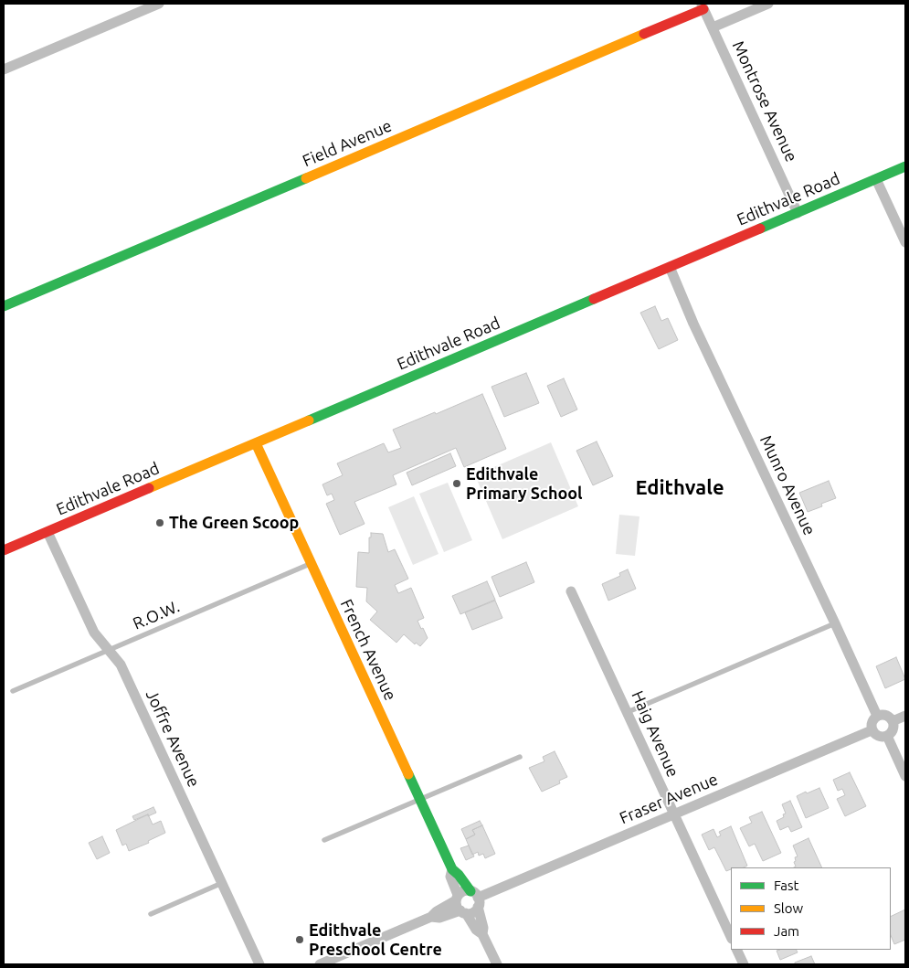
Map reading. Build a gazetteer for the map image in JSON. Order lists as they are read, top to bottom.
{
  "streets": {
    "main road": ["Field Avenue", "Edithvale Road", "French Avenue"],
    "street": [
      "Montrose Avenue",
      "Munro Avenue",
      "Haig Avenue",
      "Joffre Avenue",
      "Fraser Avenue"
    ],
    "lane": ["R.O.W."]
  },
  "crossings": [
    ["Montrose Avenue", "Field Avenue"],
    ["Montrose Avenue", "Edithvale Road"],
    ["Edithvale Road", "Munro Avenue"],
    ["Edithvale Road", "French Avenue"],
    ["Edithvale Road", "Joffre Avenue"],
    ["Munro Avenue", "Fraser Avenue"],
    ["R.O.W.", "French Avenue"],
    ["R.O.W.", "Joffre Avenue"],
    ["French Avenue", "Fraser Avenue"],
    ["Haig Avenue", "Fraser Avenue"]
  ],
  "districts": ["Edithvale"],
  "places": ["Edithvale Primary School", "The Green Scoop", "Edithvale Preschool Centre"],
  "legend": ["Fast", "Slow", "Jam"]
}
